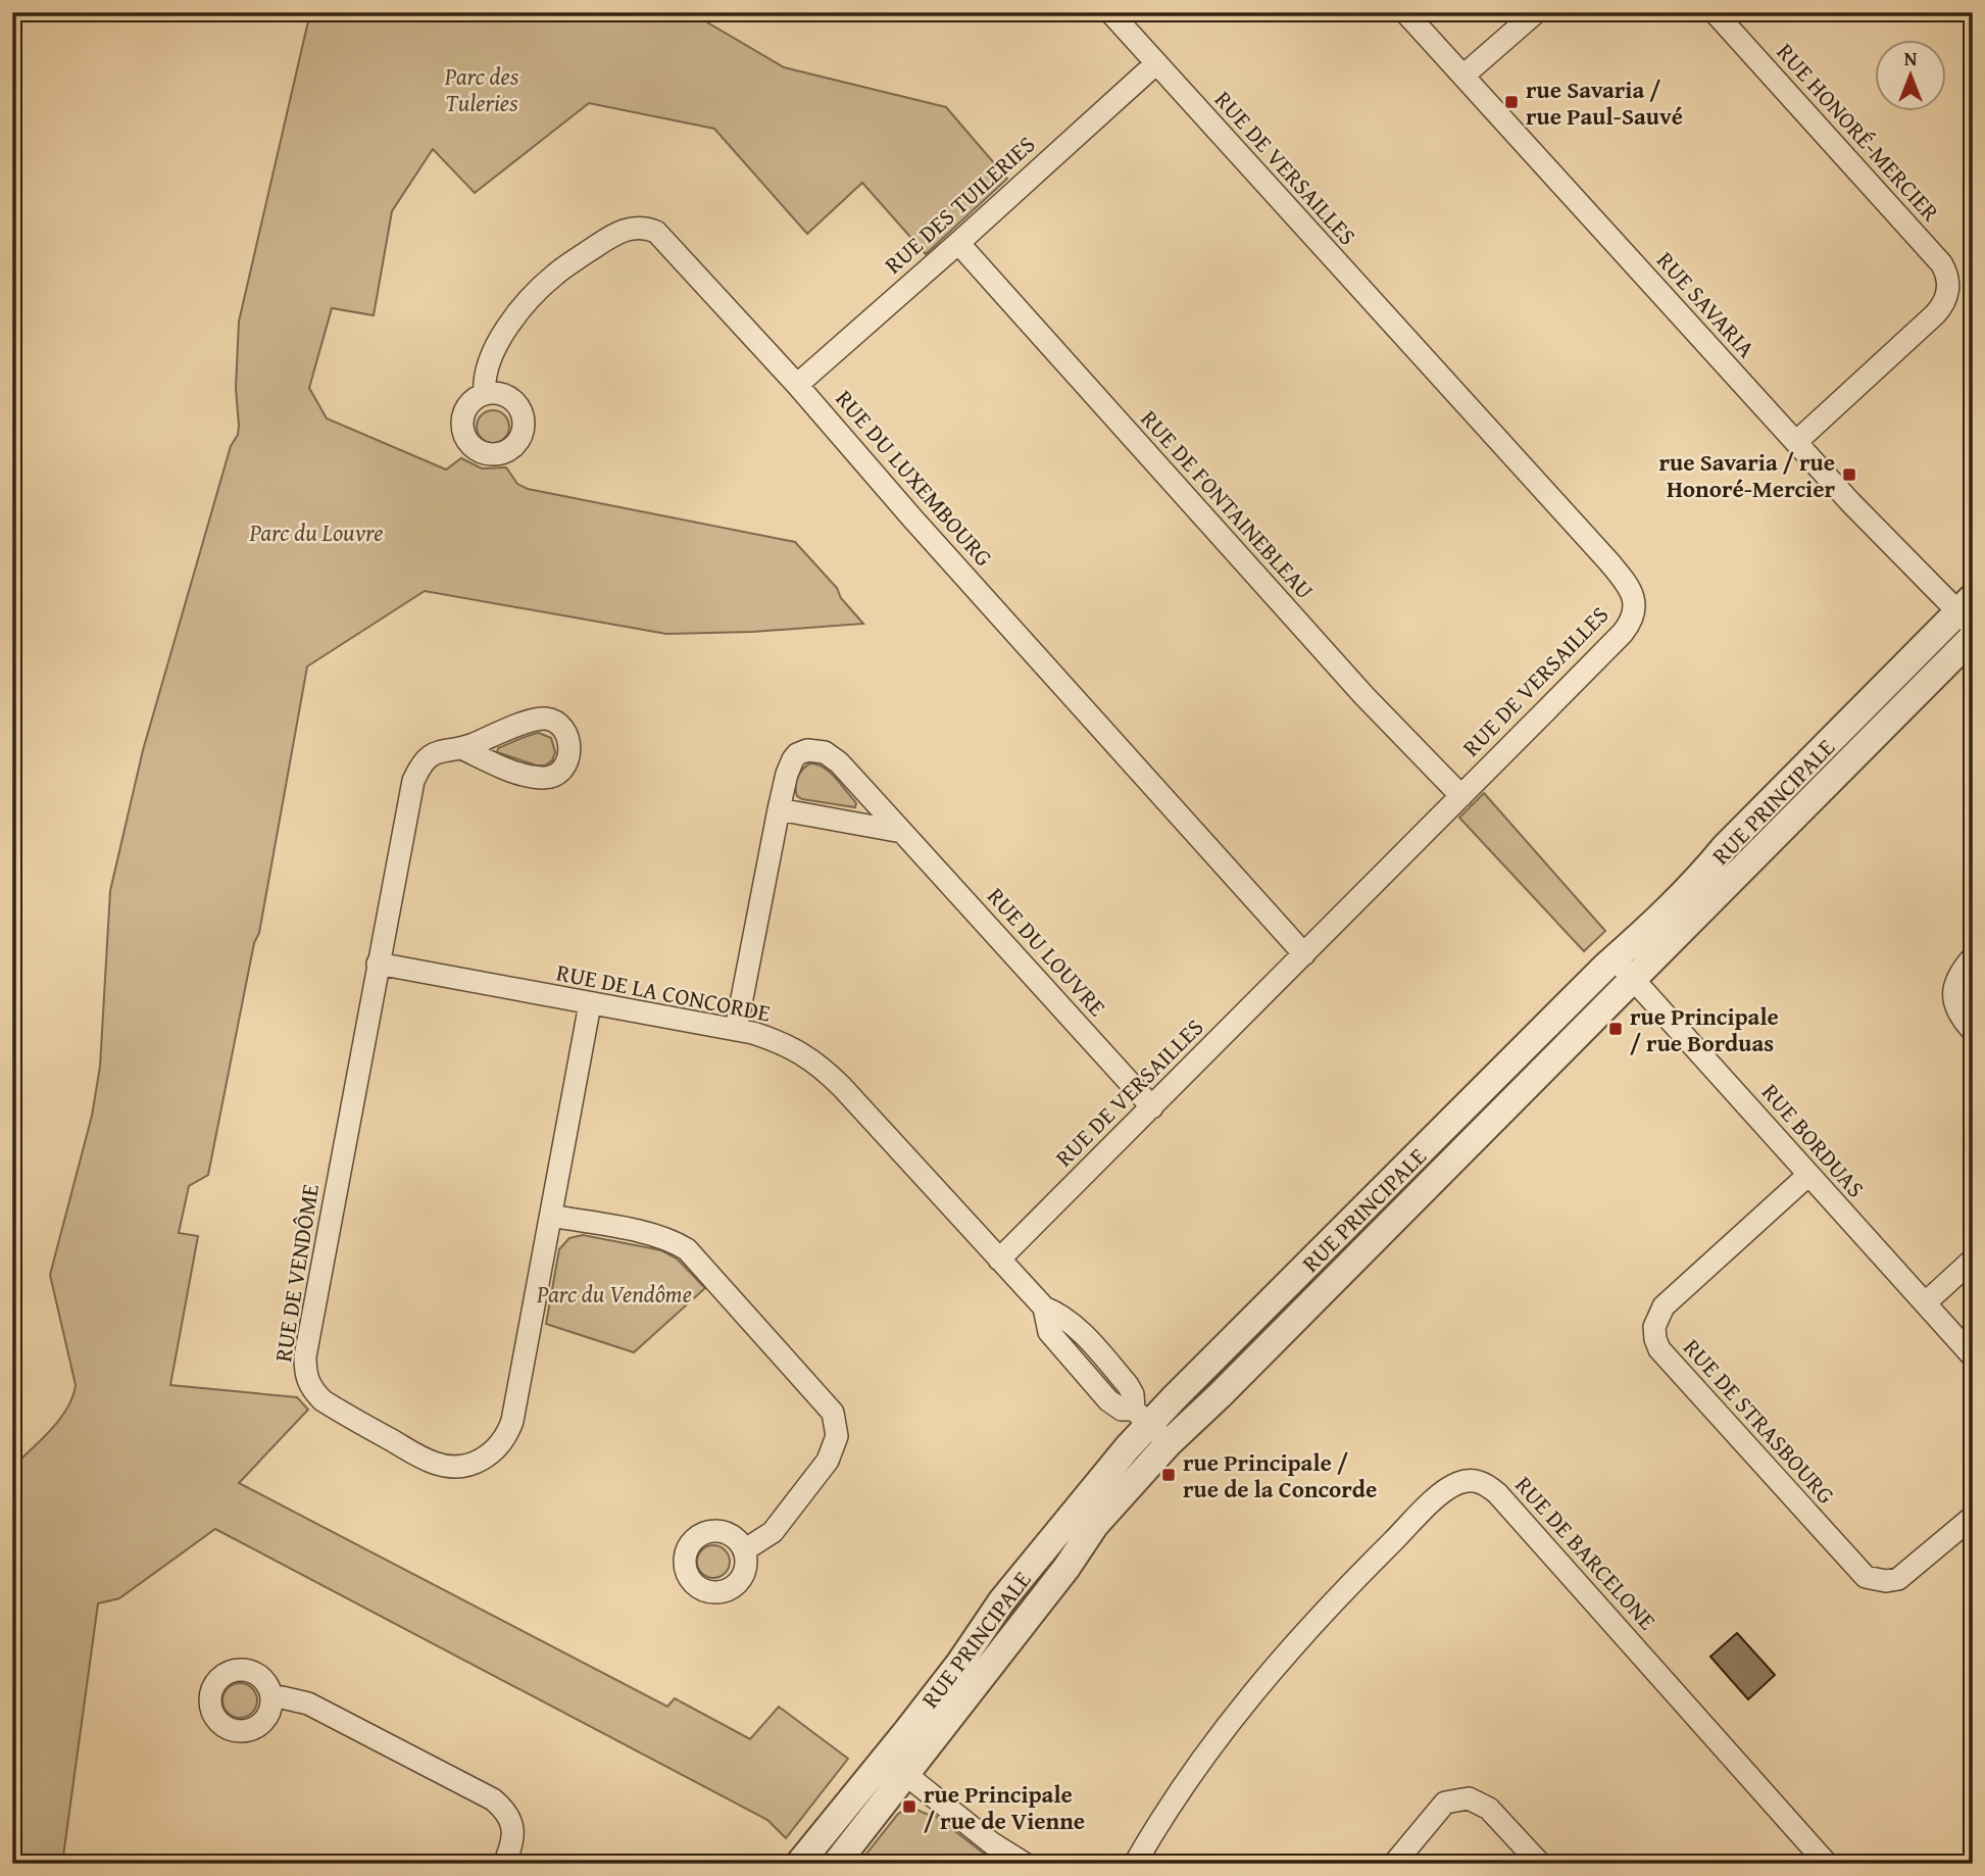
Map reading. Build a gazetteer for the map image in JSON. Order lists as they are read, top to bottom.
{
  "streets": {
    "street": [
      "RUE HONORÉ-MERCIER",
      "RUE DE VERSAILLES",
      "RUE DES TUILERIES",
      "RUE SAVARIA",
      "RUE DU LUXEMBOURG",
      "RUE DE FONTAINEBLEAU",
      "RUE PRINCIPALE",
      "RUE DU LOUVRE",
      "RUE DE LA CONCORDE",
      "RUE BORDUAS",
      "RUE DE VENDÔME",
      "RUE DE STRASBOURG",
      "RUE DE BARCELONE"
    ]
  },
  "crossings": [
    ["RUE HONORÉ-MERCIER", "RUE SAVARIA"],
    ["RUE DE VERSAILLES", "RUE DES TUILERIES"],
    ["RUE DE VERSAILLES", "RUE DU LUXEMBOURG"],
    ["RUE DE VERSAILLES", "RUE DE FONTAINEBLEAU"],
    ["RUE DE VERSAILLES", "RUE DU LOUVRE"],
    ["RUE DE VERSAILLES", "RUE DE LA CONCORDE"],
    ["RUE DES TUILERIES", "RUE DU LUXEMBOURG"],
    ["RUE DES TUILERIES", "RUE DE FONTAINEBLEAU"],
    ["RUE SAVARIA", "RUE PRINCIPALE"],
    ["RUE PRINCIPALE", "RUE DE LA CONCORDE"],
    ["RUE PRINCIPALE", "RUE BORDUAS"],
    ["RUE DU LOUVRE", "RUE DE LA CONCORDE"],
    ["RUE DE LA CONCORDE", "RUE DE VENDÔME"],
    ["RUE BORDUAS", "RUE DE STRASBOURG"]
  ],
  "parks": ["Parc des Tuleries", "Parc du Louvre", "Parc du Vendôme"],
  "places": {
    "transit": [
      "rue Savaria / rue Paul-Sauvé",
      "rue Savaria / rue Honoré-Mercier",
      "rue Principale / rue Borduas",
      "rue Principale / rue de la Concorde",
      "rue Principale / rue de Vienne"
    ]
  },
  "north": "top"
}
